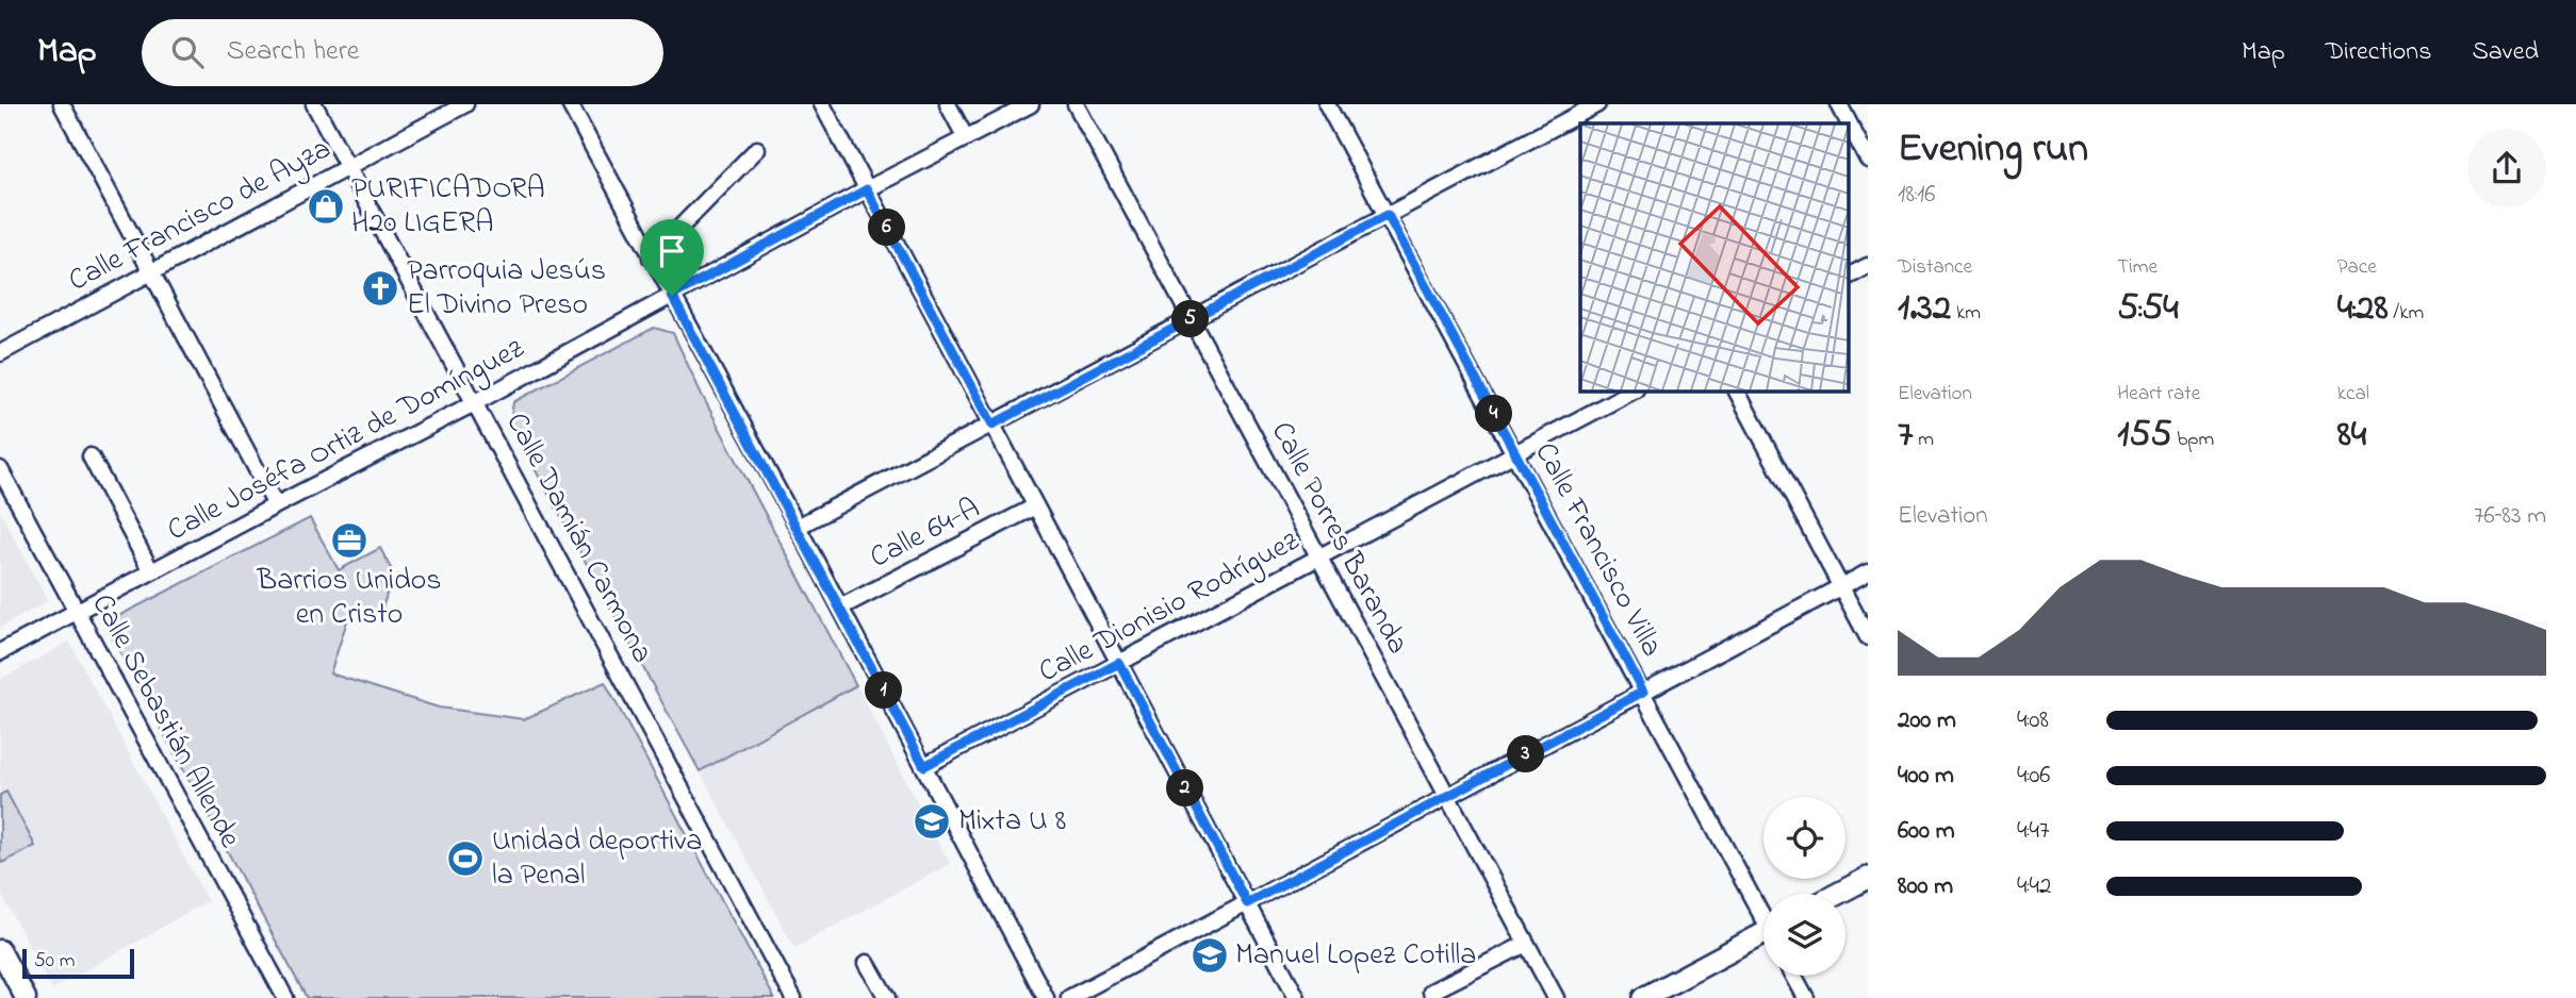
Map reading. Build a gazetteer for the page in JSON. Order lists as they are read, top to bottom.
{
  "streets": {
    "street": [
      "Calle Francisco de Ayza",
      "Calle Joséfa Ortiz de Domínguez",
      "Calle 64-A",
      "Calle Damián Carmona",
      "Calle Porres Baranda",
      "Calle Francisco Villa",
      "Calle Dionisio Rodríguez",
      "Calle Sebastián Allende"
    ]
  },
  "crossings": [
    ["Calle Francisco de Ayza", "Calle Damián Carmona"],
    ["Calle Joséfa Ortiz de Domínguez", "Calle Damián Carmona"],
    ["Calle Joséfa Ortiz de Domínguez", "Calle Sebastián Allende"],
    ["Calle Porres Baranda", "Calle Dionisio Rodríguez"],
    ["Calle Francisco Villa", "Calle Dionisio Rodríguez"]
  ],
  "places": {
    "shop": ["PURIFICADORA H20 LIGERA"],
    "church": ["Parroquia Jesús El Divino Preso"],
    "office": ["Barrios Unidos en Cristo"],
    "school or university": ["Mixta U 8", "Manuel Lopez Cotilla"],
    "sports": ["Unidad deportiva la Penal"]
  },
  "scale_bar": "50 m",
  "page": {
    "header": "Map",
    "search": "Search here",
    "nav": ["Map", "Directions", "Saved"],
    "heading": ["Evening run", "18:16"],
    "pins": [
      "6",
      "5",
      "4",
      "1",
      "3",
      "2"
    ],
    "stats": [
      ["Distance", "1.32 km"],
      ["Time", "5:54"],
      ["Pace", "4:28 /km"],
      ["Elevation", "7 m"],
      ["Heart rate", "155 bpm"],
      ["kcal", "84"]
    ],
    "chart": ["Elevation", "76–83 m"],
    "list": [
      {
        "name": "200 m",
        "note": "4:08"
      },
      {
        "name": "400 m",
        "note": "4:06"
      },
      {
        "name": "600 m",
        "note": "4:47"
      },
      {
        "name": "800 m",
        "note": "4:42"
      }
    ],
    "scale": "50 m"
  }
}
